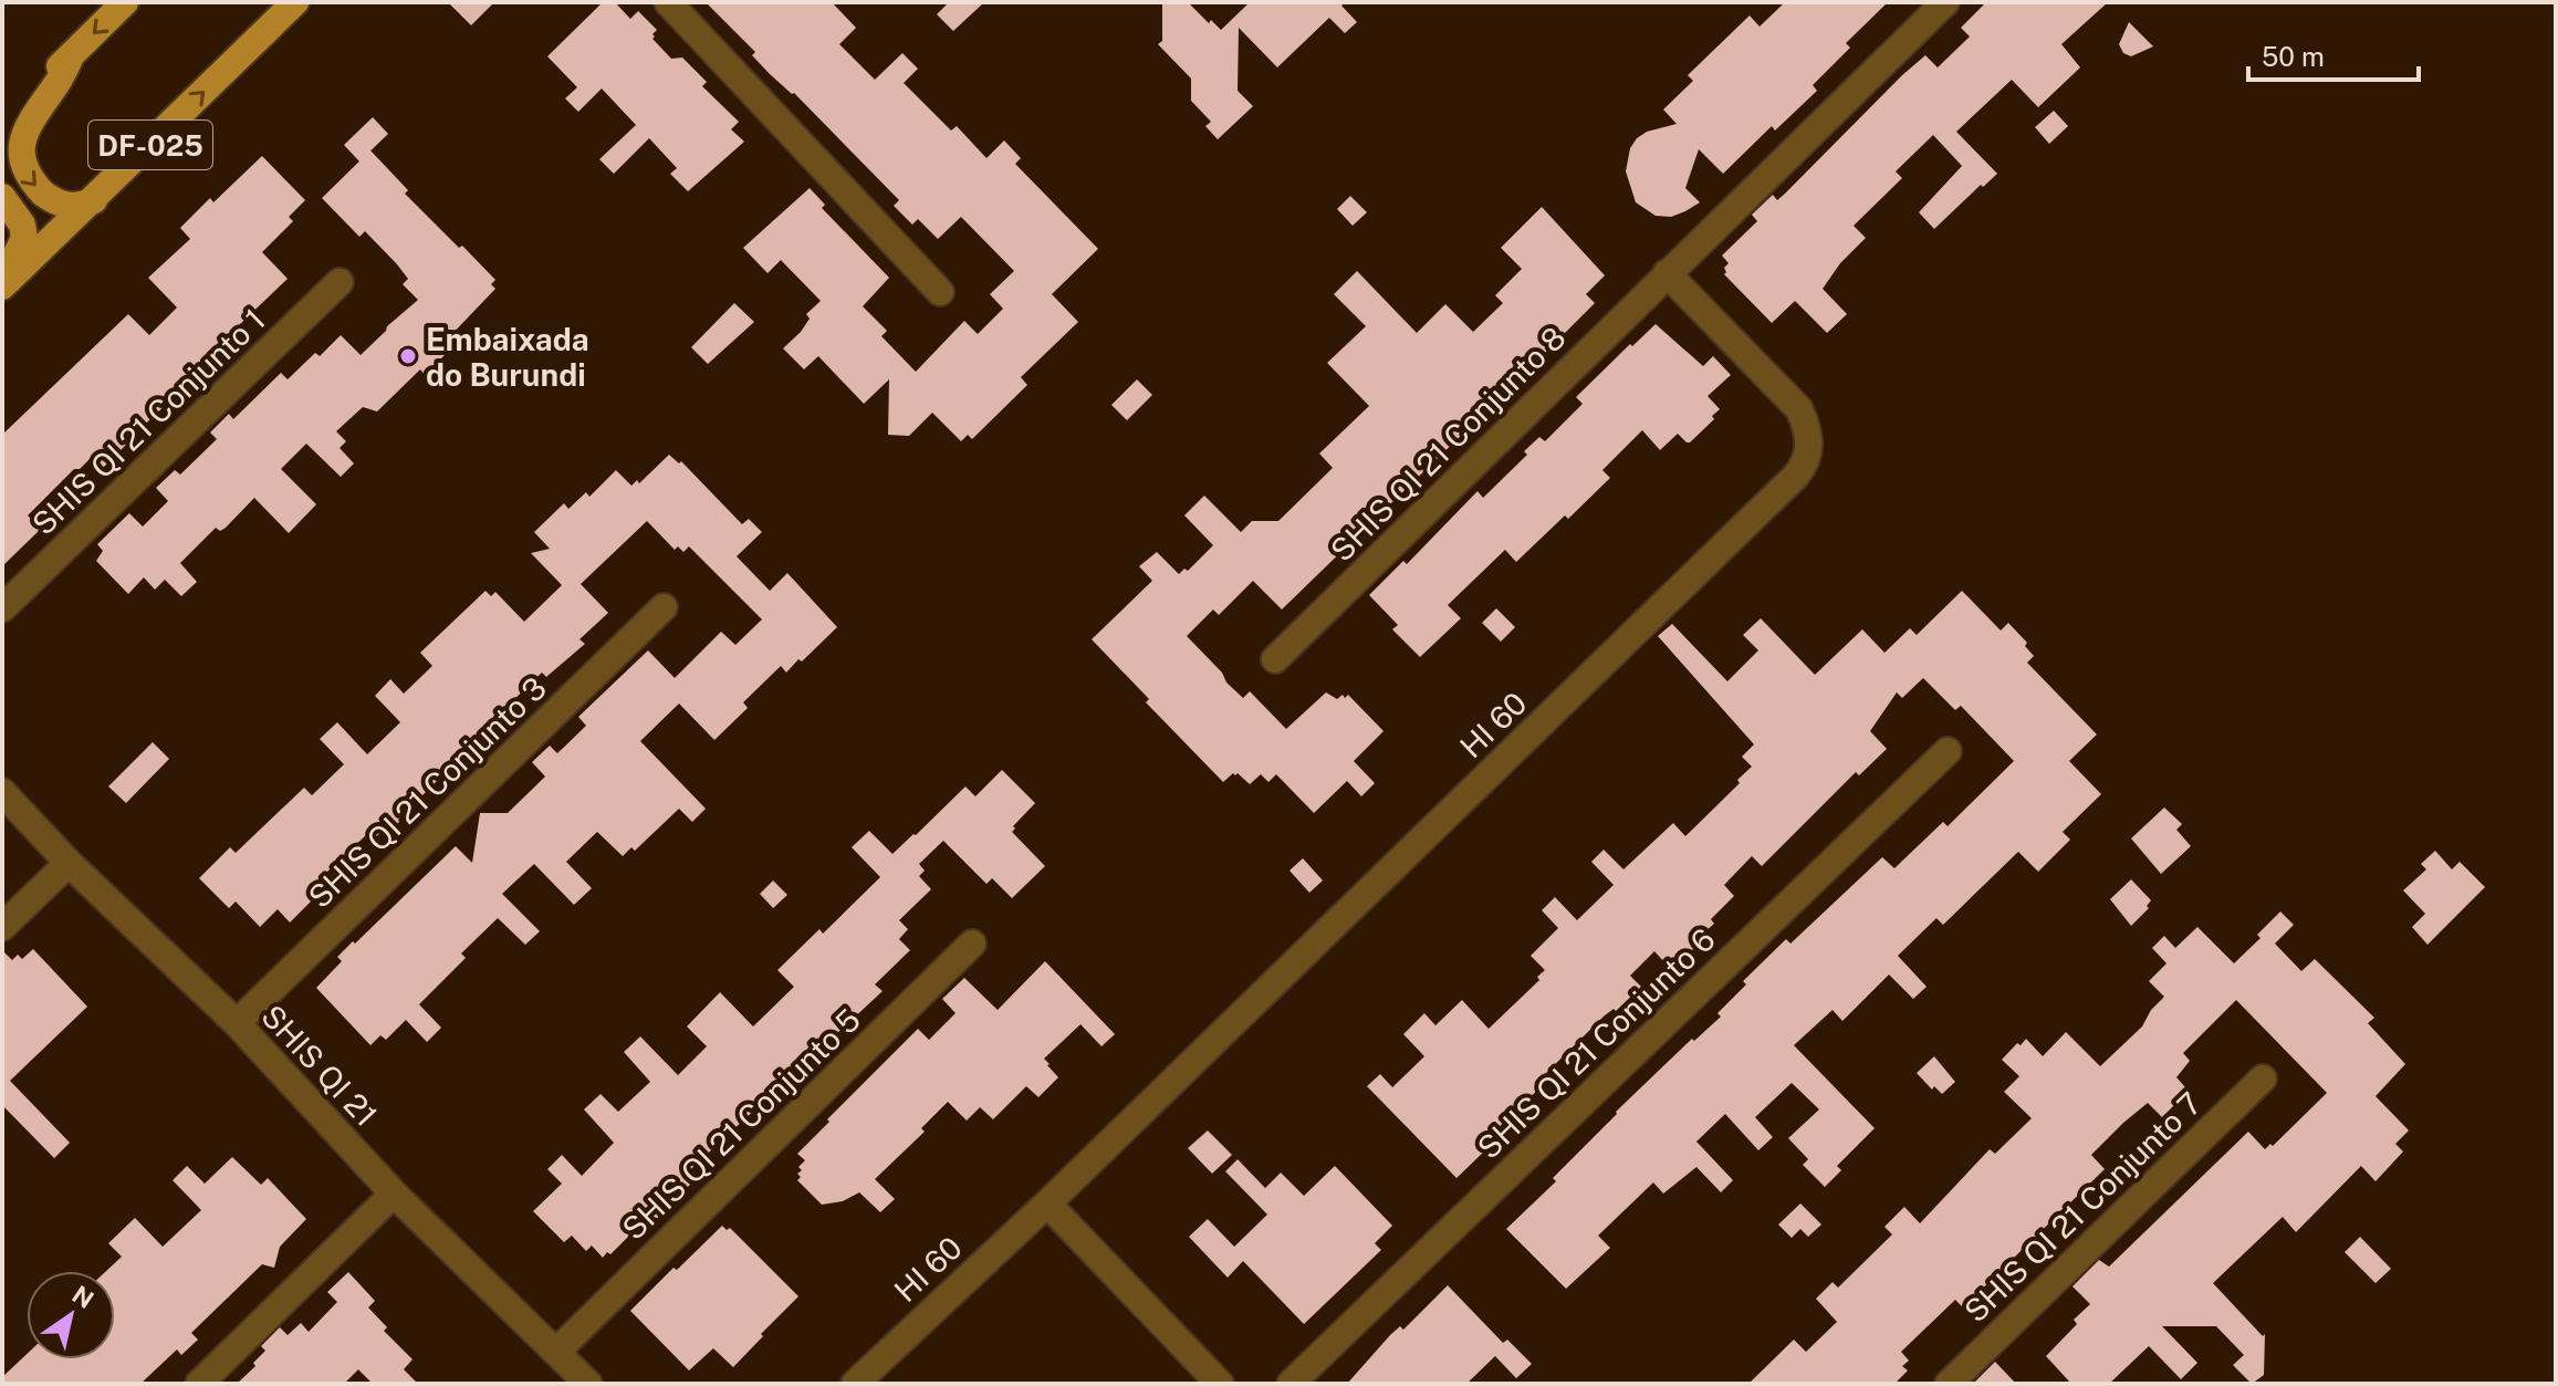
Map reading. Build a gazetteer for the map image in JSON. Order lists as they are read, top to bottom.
{
  "streets": {
    "main road": ["DF-025"],
    "street": [
      "SHIS QI 21 Conjunto 1",
      "SHIS QI 21 Conjunto 8",
      "HI 60",
      "SHIS QI 21 Conjunto 3",
      "SHIS QI 21 Conjunto 6",
      "SHIS QI 21",
      "SHIS QI 21 Conjunto 5",
      "SHIS QI 21 Conjunto 7"
    ]
  },
  "crossings": [
    ["SHIS QI 21 Conjunto 8", "HI 60"],
    ["SHIS QI 21 Conjunto 3", "SHIS QI 21"],
    ["SHIS QI 21", "SHIS QI 21 Conjunto 5"]
  ],
  "places": ["Embaixada do Burundi"],
  "scale_bar": "50 m",
  "north": "top right"
}
